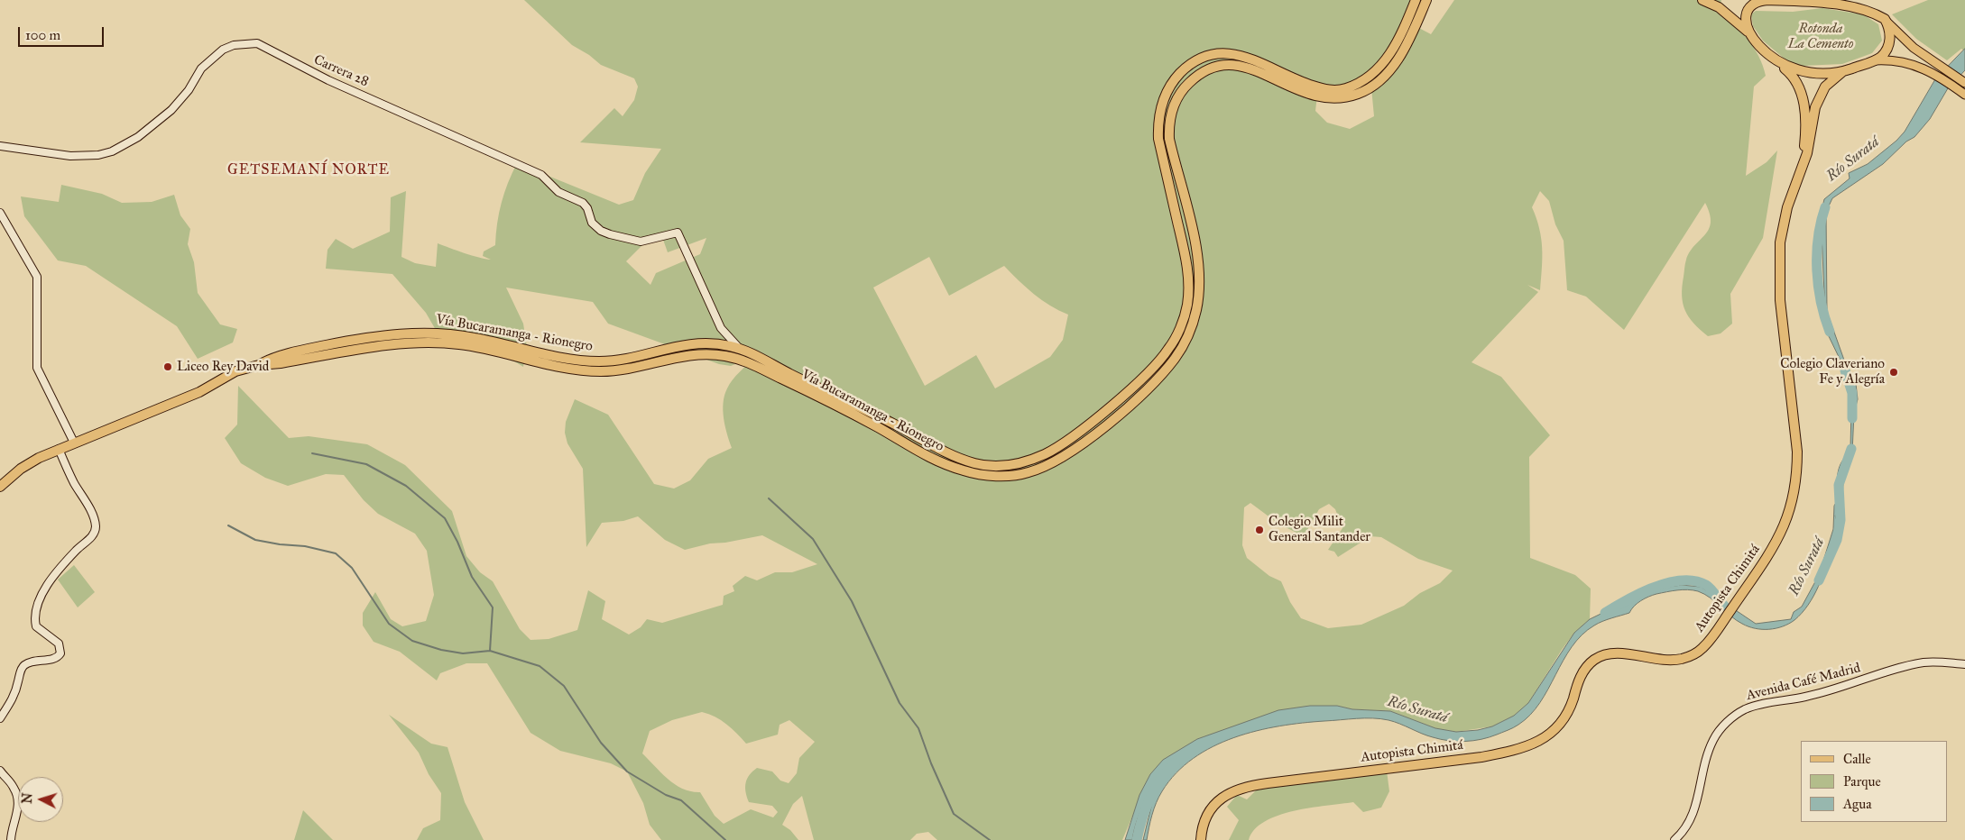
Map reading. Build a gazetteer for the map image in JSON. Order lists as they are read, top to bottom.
{
  "streets": {
    "highway": ["Vía Bucaramanga - Rionegro", "Autopista Chimitá"],
    "street": ["Carrera 28", "Avenida Café Madrid"]
  },
  "districts": ["GETSEMANÍ NORTE"],
  "water": ["Río Suratá"],
  "parks": ["Rotonda La Cemento"],
  "places": ["Liceo Rey David", "Colegio Claveriano Fe y Alegría", "Colegio Milit General Santander"],
  "legend": ["Calle", "Parque", "Agua"],
  "scale_bar": "100 m",
  "north": "left"
}
